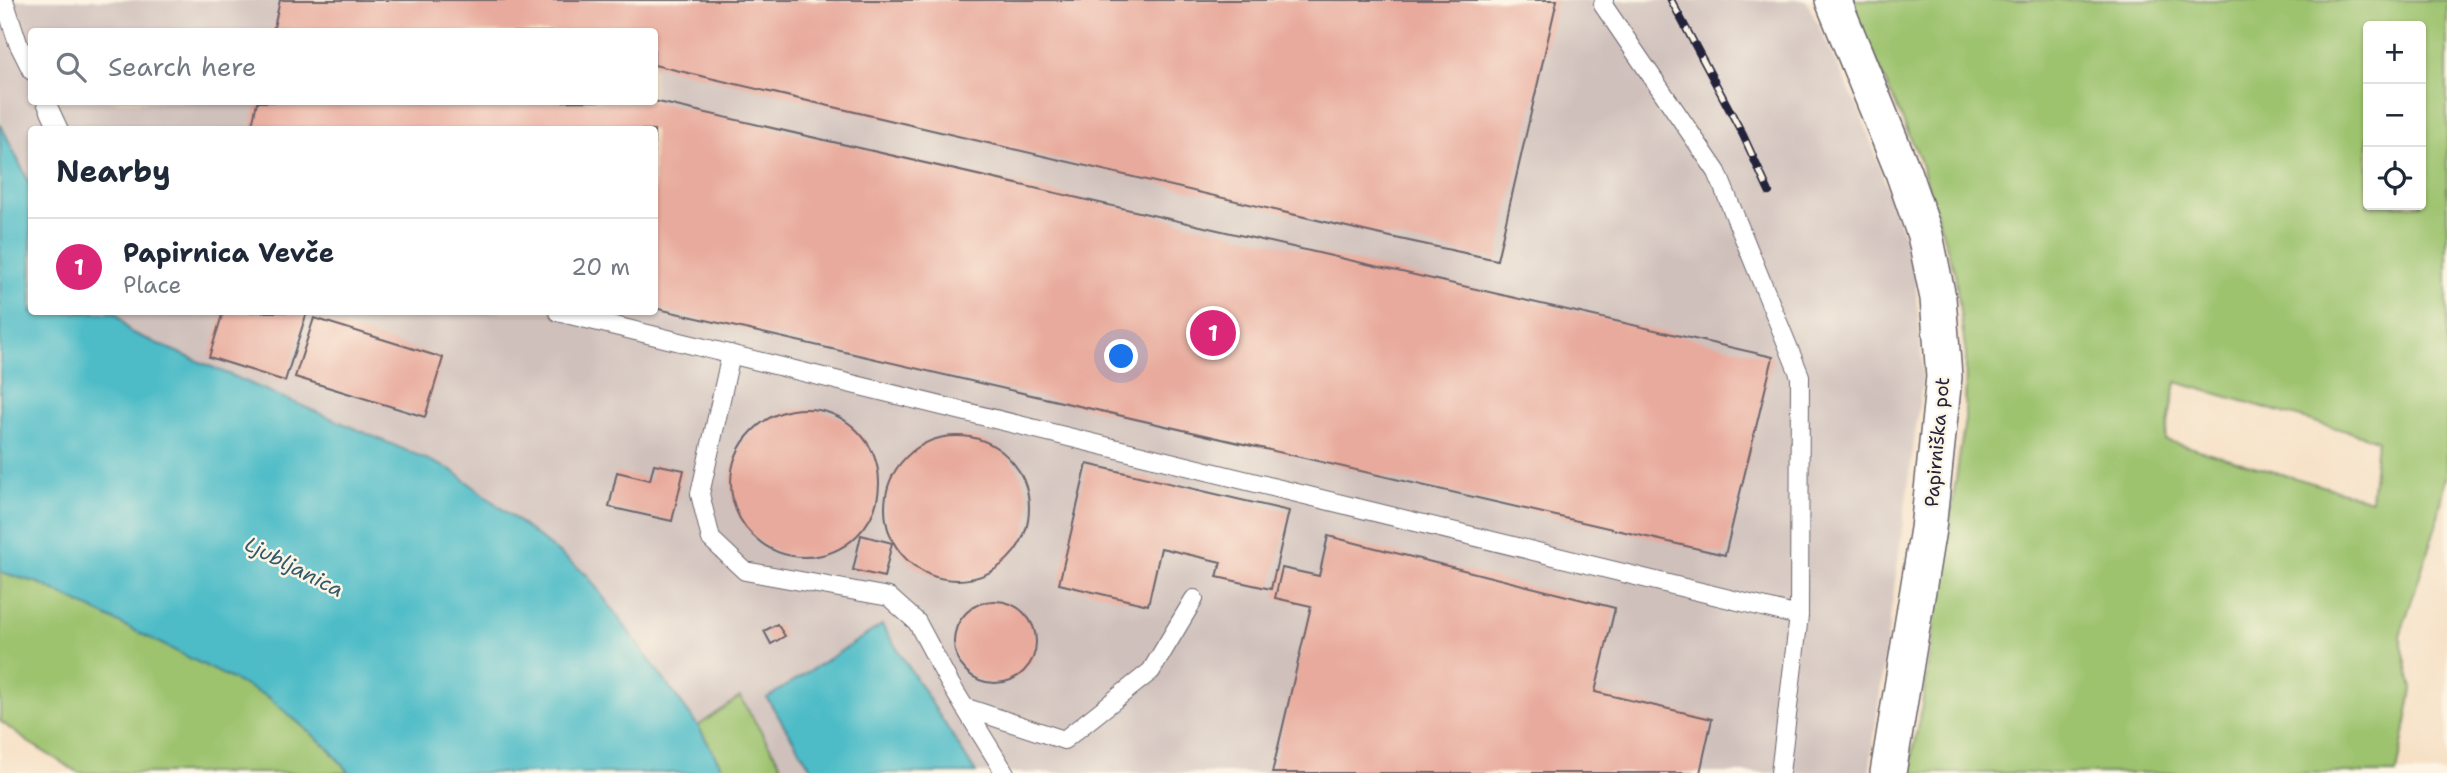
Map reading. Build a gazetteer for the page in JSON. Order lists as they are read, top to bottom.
{
  "streets": {
    "street": ["Papirniška pot"]
  },
  "water": ["Ljubljanica"],
  "page": {
    "map_buttons": ["+", "−"],
    "search": "Search here",
    "heading": "Nearby",
    "list": [
      {
        "mark": "1",
        "name": "Papirnica Vevče",
        "note": "Place",
        "value": "20 m"
      }
    ],
    "pins": "1"
  }
}
